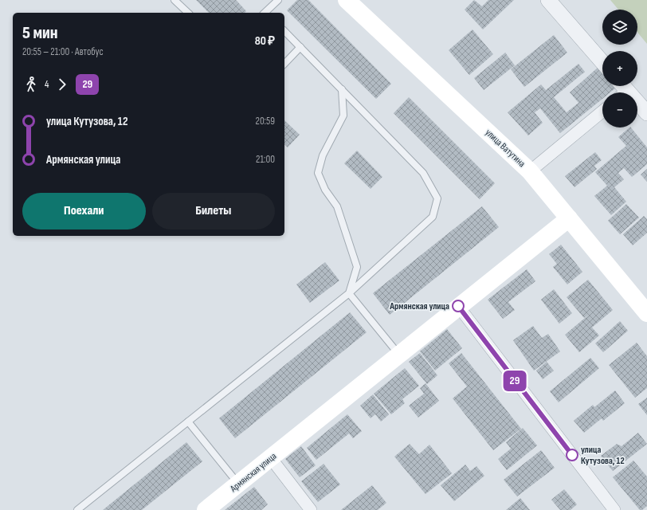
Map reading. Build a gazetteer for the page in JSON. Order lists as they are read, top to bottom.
{
  "streets": {
    "main road": ["улица Ватутина", "Армянская улица"]
  },
  "crossings": [
    ["улица Ватутина", "Армянская улица"]
  ],
  "places": ["Армянская улица", "улица Кутузова, 12"],
  "lines": ["bus line 29"],
  "page": {
    "on_map": "29",
    "map_buttons": ["+", "−"],
    "heading": ["5 мин", "20:55 – 21:00 · Автобус", "80 ₽"],
    "legs": ["4", "29"],
    "list": [
      {
        "name": "улица Кутузова, 12",
        "value": "20:59"
      },
      {
        "name": "Армянская улица",
        "value": "21:00"
      }
    ],
    "buttons": ["Поехали", "Билеты"]
  }
}
